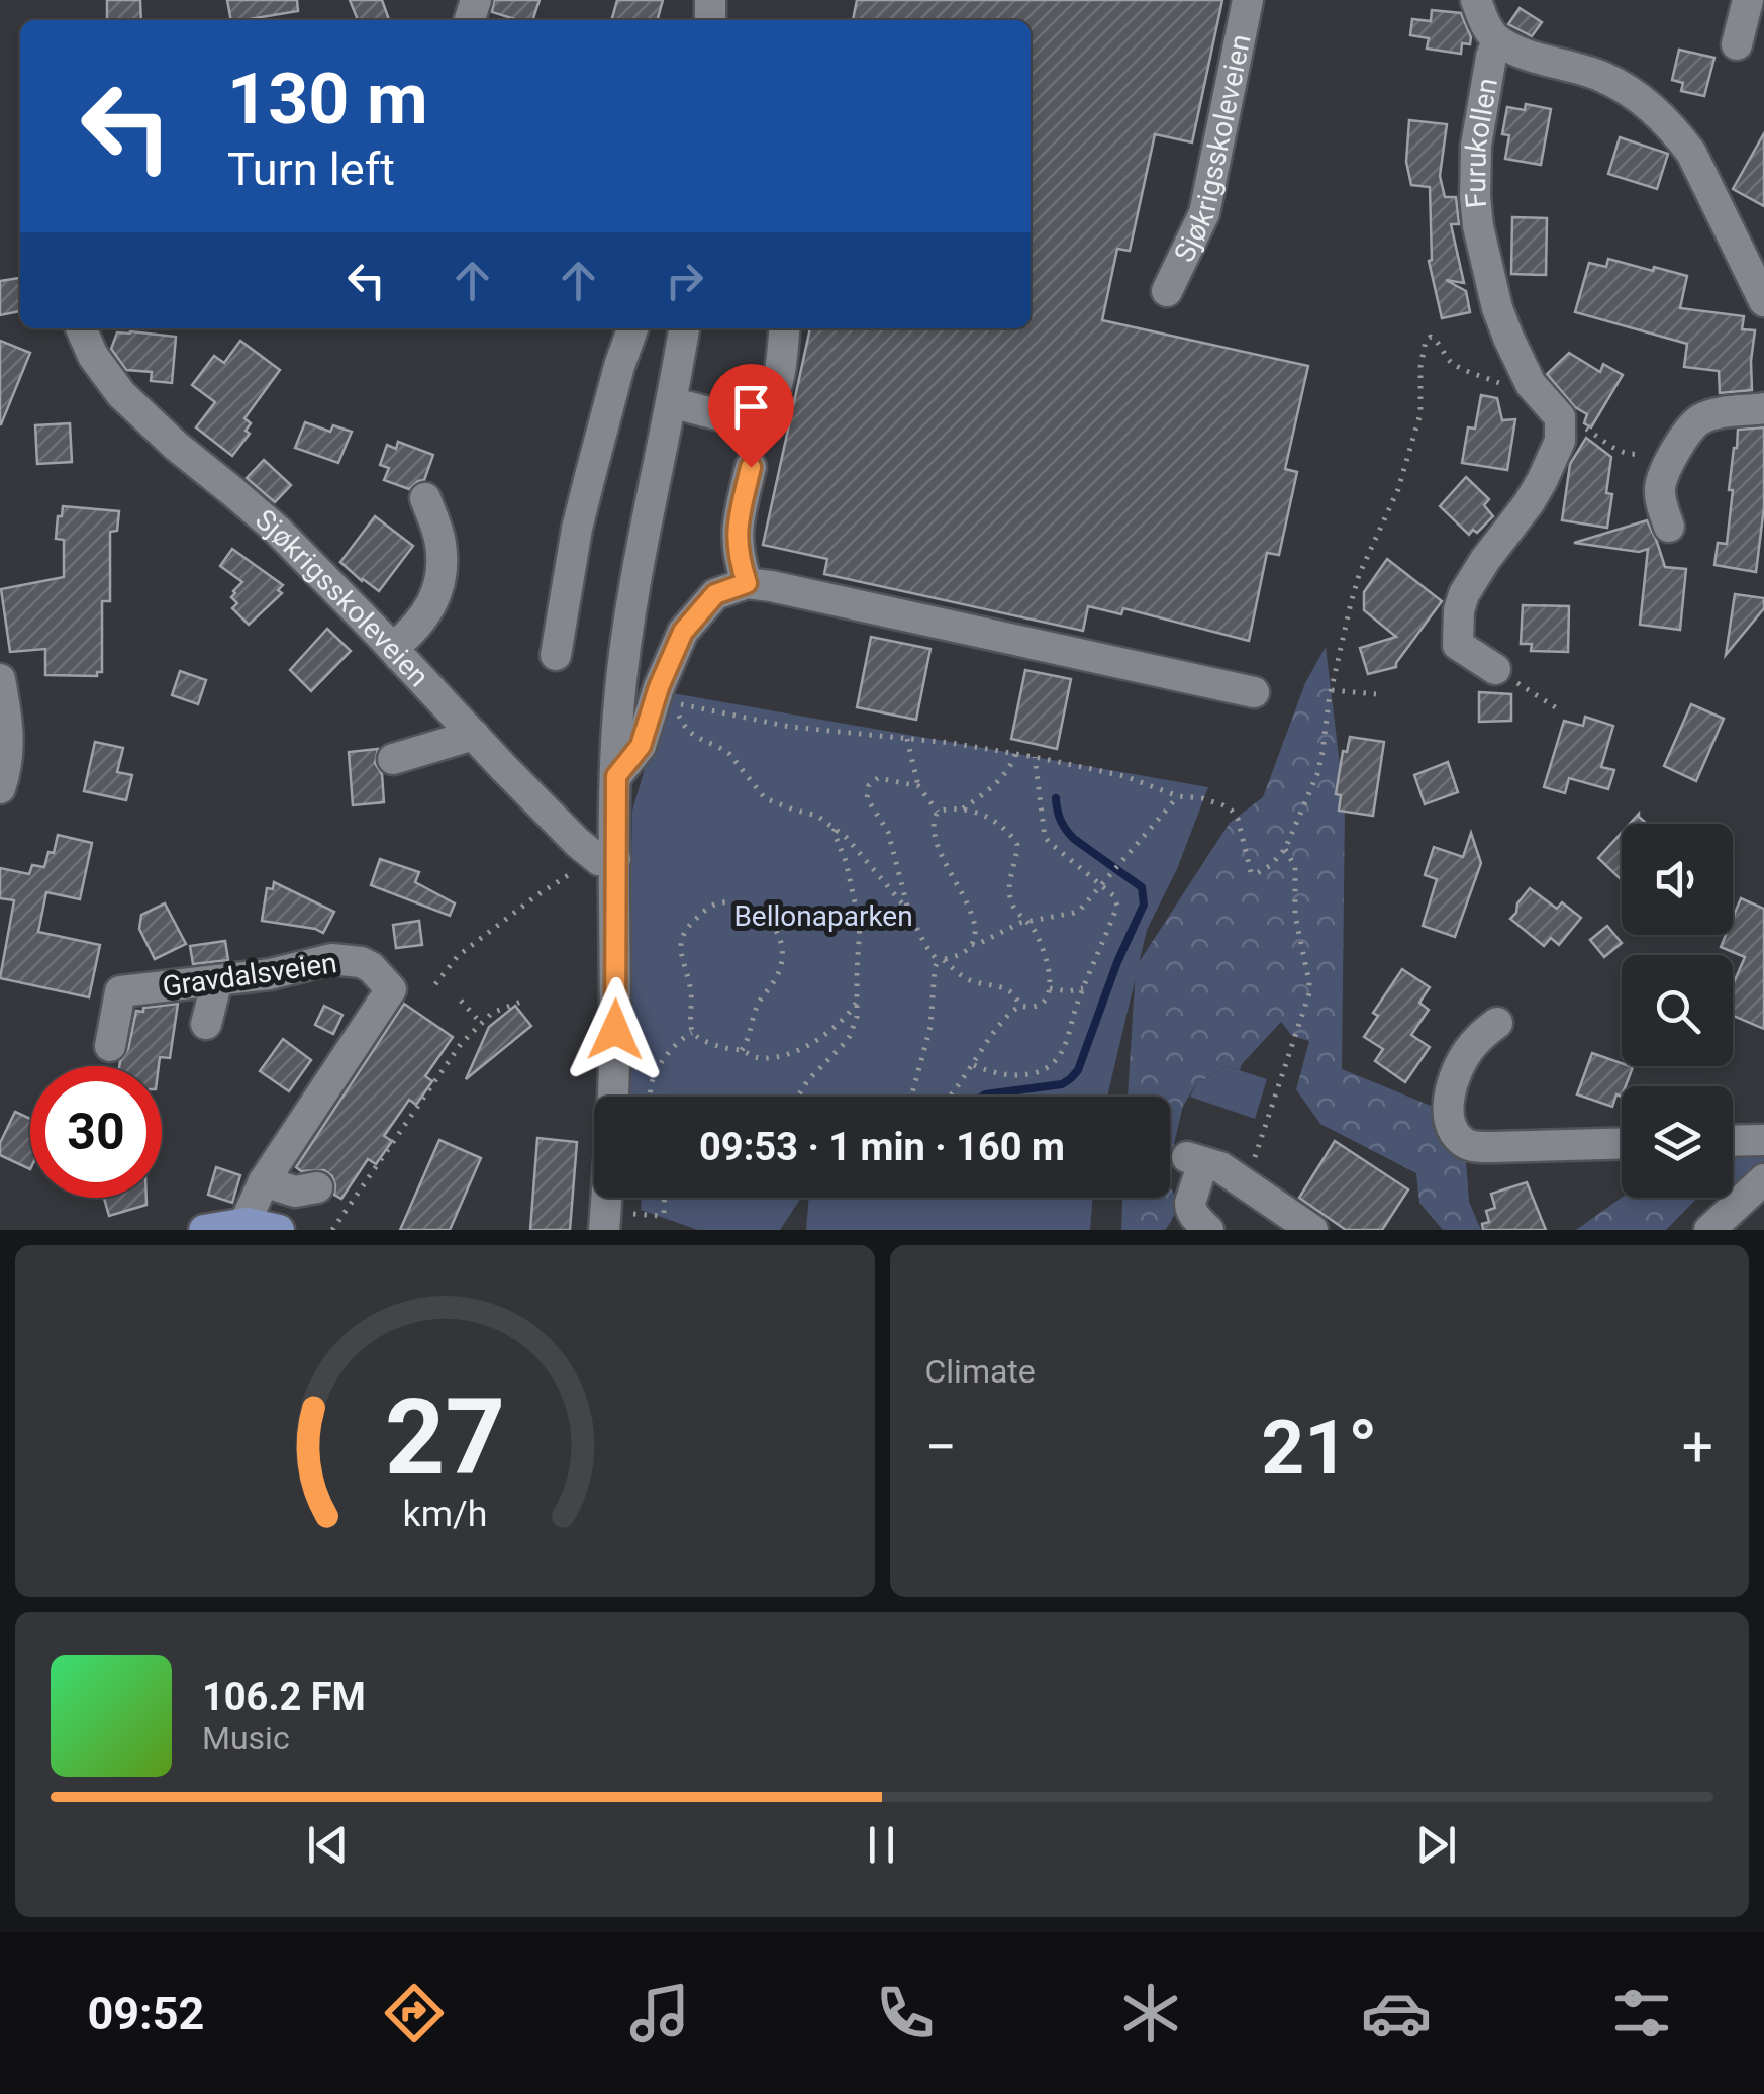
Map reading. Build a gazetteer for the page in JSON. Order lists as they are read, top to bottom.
{
  "streets": {
    "street": ["Furukollen", "Sjøkrigsskoleveien", "Gravdalsveien"]
  },
  "parks": ["Bellonaparken"],
  "page": {
    "turn": ["130 m", "Turn left"],
    "limit": "30",
    "trip": "09:53 · 1 min · 160 m",
    "tile": "Climate",
    "heat": ["−", "21°", "+"],
    "song": ["106.2 FM", "Music"],
    "tabs": "09:52",
    "gauge": ["27", "km/h"]
  }
}
